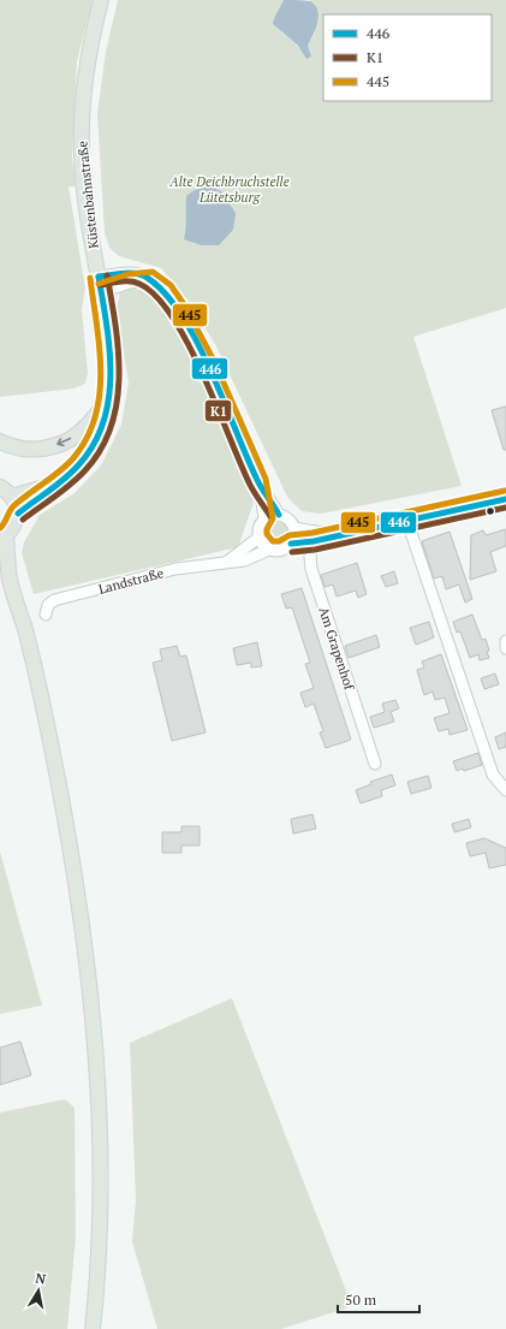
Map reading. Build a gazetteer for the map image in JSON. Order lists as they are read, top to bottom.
{
  "streets": {
    "main road": ["Küstenbahnstraße"],
    "street": ["Landstraße", "Am Grapenhof"]
  },
  "parks": ["Alte Deichbruchstelle Lütetsburg"],
  "lines": ["transit line 445", "transit line 446", "transit line K1"],
  "legend": ["446", "K1", "445"],
  "scale_bar": "50 m",
  "north": "top"
}
